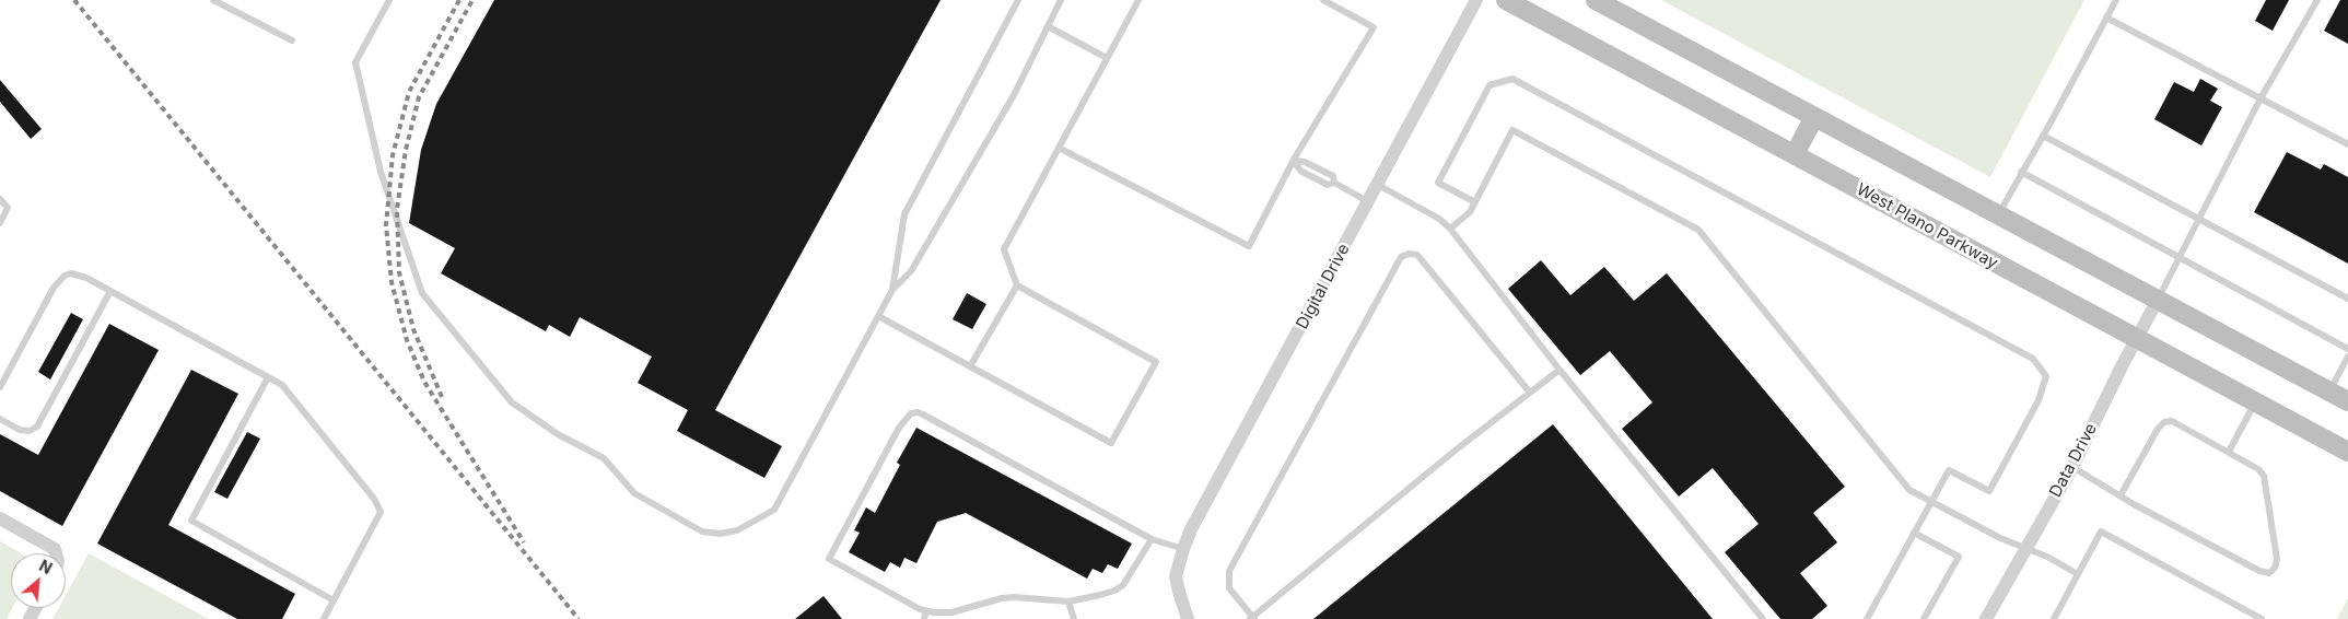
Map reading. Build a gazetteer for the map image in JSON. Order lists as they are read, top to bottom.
{
  "streets": {
    "main road": ["West Plano Parkway"],
    "street": ["Digital Drive", "Data Drive"]
  },
  "crossings": [
    ["West Plano Parkway", "Data Drive"]
  ],
  "north": "top right"
}
